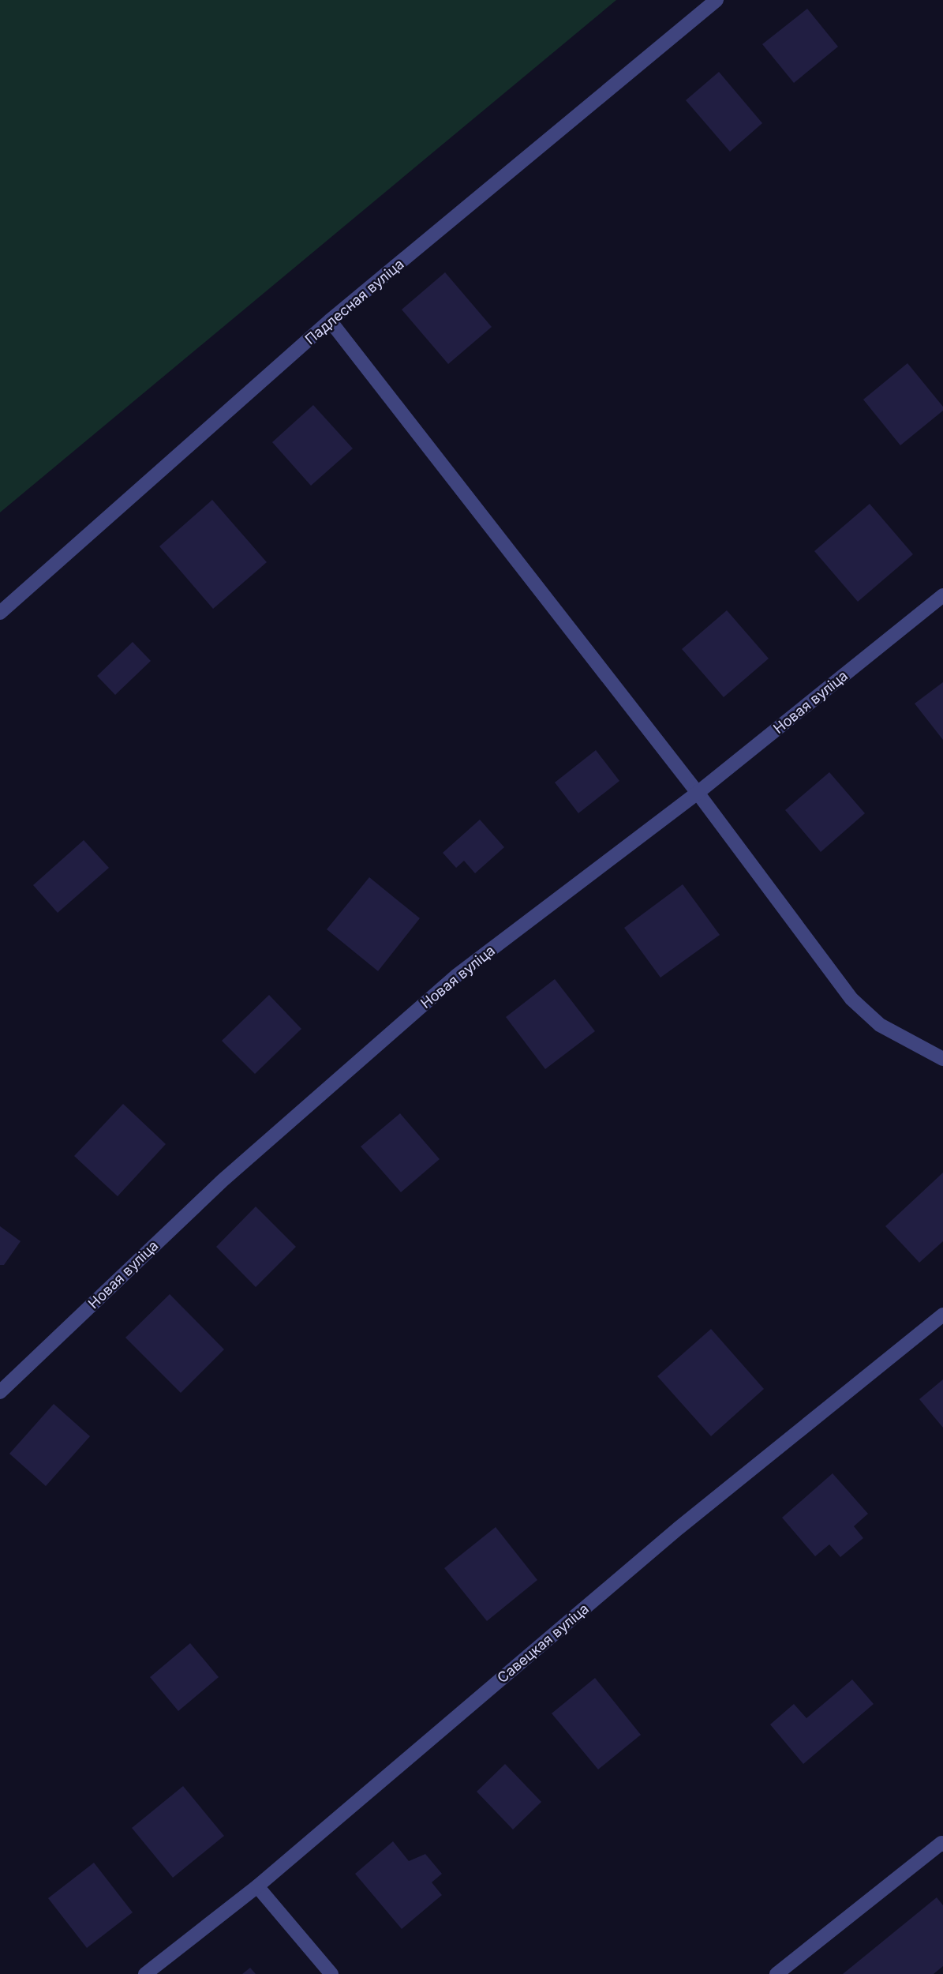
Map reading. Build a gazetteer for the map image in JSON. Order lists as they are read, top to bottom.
{
  "streets": {
    "street": ["Падлесная вуліца", "Новая вуліца", "Савецкая вуліца"]
  }
}
